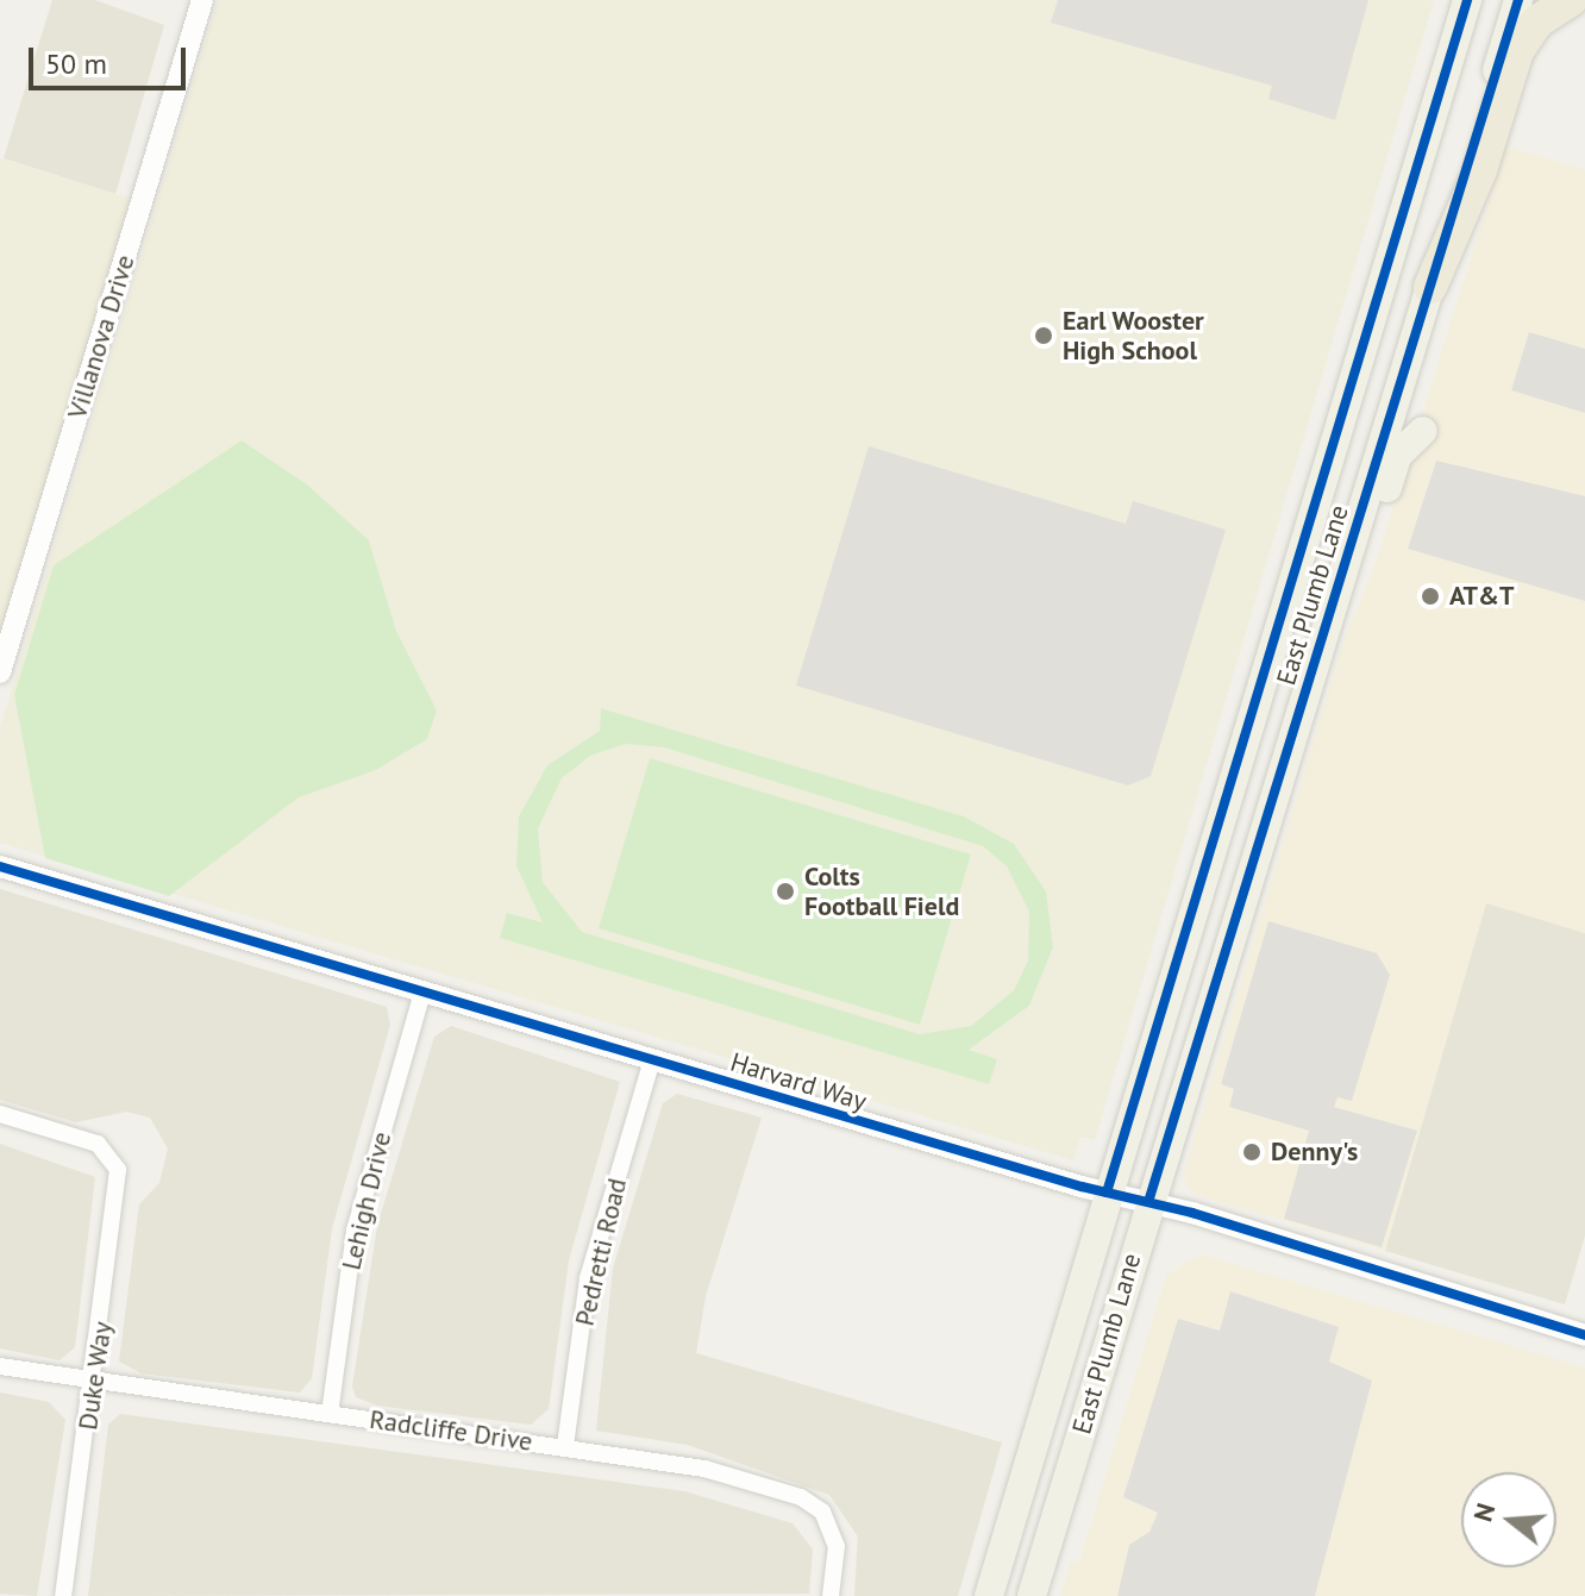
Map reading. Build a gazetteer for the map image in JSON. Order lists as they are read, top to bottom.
{
  "streets": {
    "main road": ["East Plumb Lane"],
    "street": [
      "Villanova Drive",
      "Harvard Way",
      "Lehigh Drive",
      "Pedretti Road",
      "Duke Way",
      "Radcliffe Drive"
    ]
  },
  "crossings": [
    ["East Plumb Lane", "Harvard Way"],
    ["Harvard Way", "Lehigh Drive"],
    ["Harvard Way", "Pedretti Road"],
    ["Lehigh Drive", "Radcliffe Drive"],
    ["Pedretti Road", "Radcliffe Drive"],
    ["Duke Way", "Radcliffe Drive"]
  ],
  "places": [
    "Earl Wooster High School",
    "AT&T",
    "Colts Football Field",
    "Denny's"
  ],
  "scale_bar": "50 m",
  "north": "left"
}
